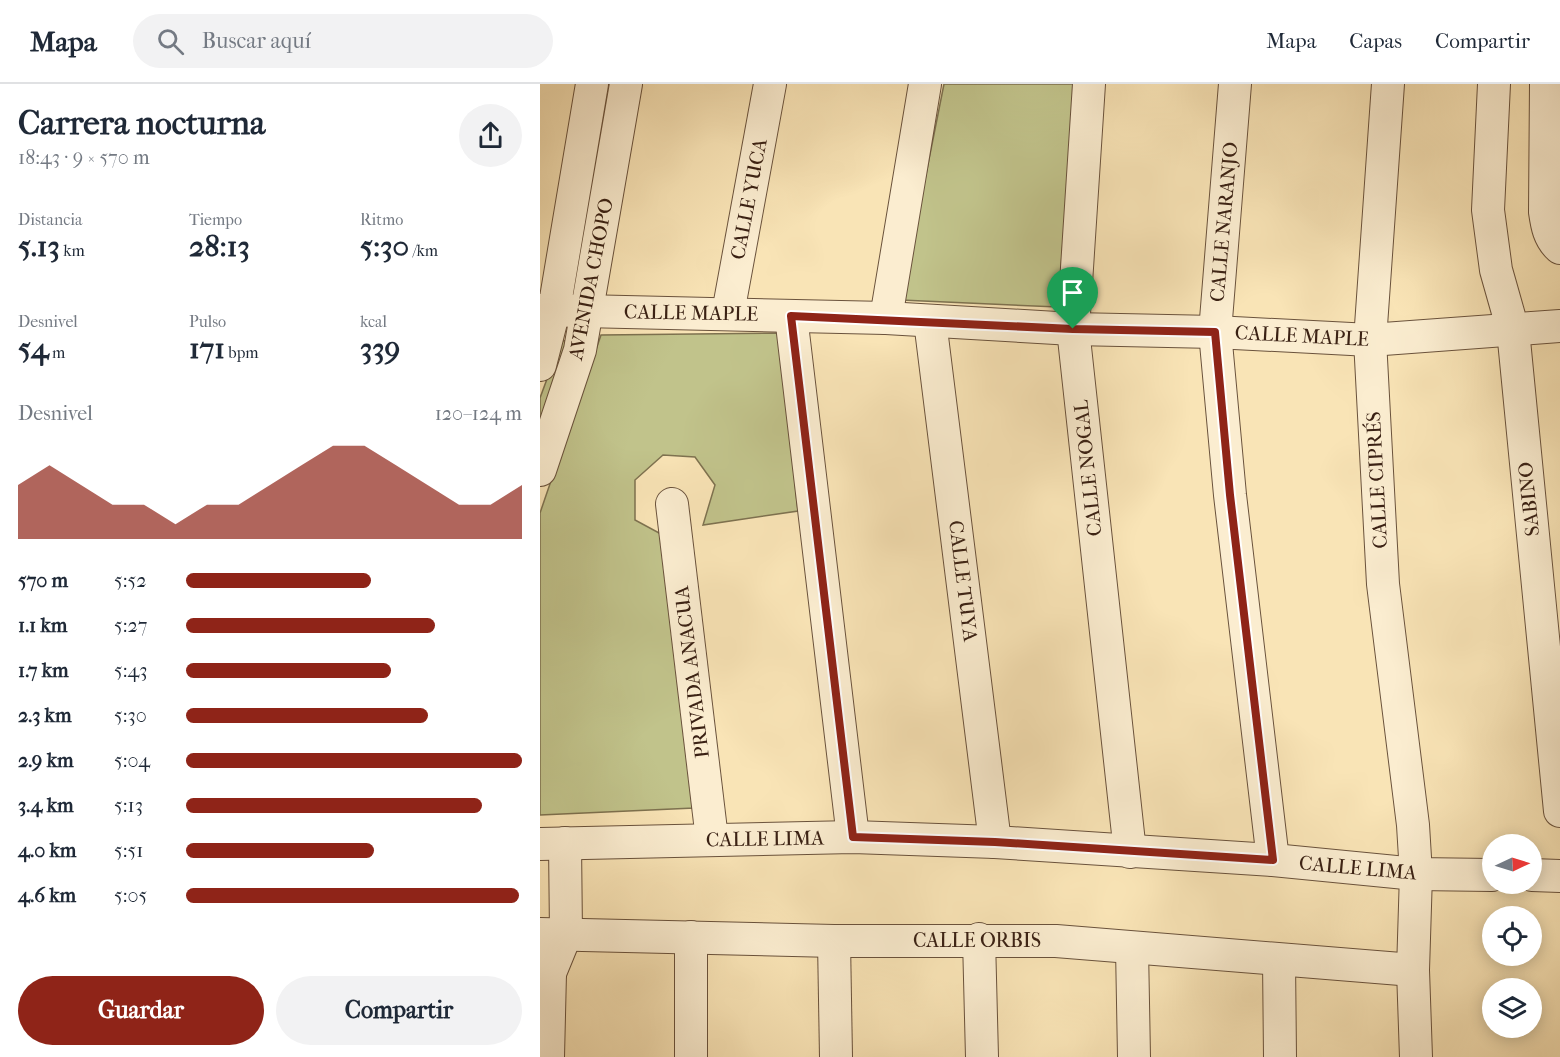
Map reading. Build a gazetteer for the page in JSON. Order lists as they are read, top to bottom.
{
  "streets": {
    "street": [
      "CALLE YUCA",
      "CALLE NARANJO",
      "AVENIDA CHOPO",
      "CALLE MAPLE",
      "CALLE NOGAL",
      "CALLE CIPRÉS",
      "SABINO",
      "CALLE TUYA",
      "PRIVADA ANACUA",
      "CALLE LIMA",
      "CALLE ORBIS"
    ]
  },
  "crossings": [
    ["CALLE YUCA", "CALLE MAPLE"],
    ["CALLE NARANJO", "CALLE MAPLE"],
    ["CALLE NARANJO", "CALLE LIMA"],
    ["AVENIDA CHOPO", "CALLE MAPLE"],
    ["CALLE MAPLE", "CALLE NOGAL"],
    ["CALLE MAPLE", "CALLE CIPRÉS"],
    ["CALLE MAPLE", "SABINO"],
    ["CALLE MAPLE", "CALLE TUYA"],
    ["CALLE NOGAL", "CALLE LIMA"],
    ["CALLE CIPRÉS", "CALLE LIMA"],
    ["CALLE TUYA", "CALLE LIMA"],
    ["PRIVADA ANACUA", "CALLE LIMA"]
  ],
  "north": "right",
  "page": {
    "header": "Mapa",
    "search": "Buscar aquí",
    "nav": ["Mapa", "Capas", "Compartir"],
    "heading": ["Carrera nocturna", "18:43 · 9 × 570 m"],
    "stats": [
      ["Distancia", "5.13 km"],
      ["Tiempo", "28:13"],
      ["Ritmo", "5:30 /km"],
      ["Desnivel", "54 m"],
      ["Pulso", "171 bpm"],
      ["kcal", "339"]
    ],
    "chart": ["Desnivel", "120–124 m"],
    "list": [
      {
        "name": "570 m",
        "note": "5:52"
      },
      {
        "name": "1.1 km",
        "note": "5:27"
      },
      {
        "name": "1.7 km",
        "note": "5:43"
      },
      {
        "name": "2.3 km",
        "note": "5:30"
      },
      {
        "name": "2.9 km",
        "note": "5:04"
      },
      {
        "name": "3.4 km",
        "note": "5:13"
      },
      {
        "name": "4.0 km",
        "note": "5:51"
      },
      {
        "name": "4.6 km",
        "note": "5:05"
      }
    ],
    "buttons": ["Guardar", "Compartir"]
  }
}
